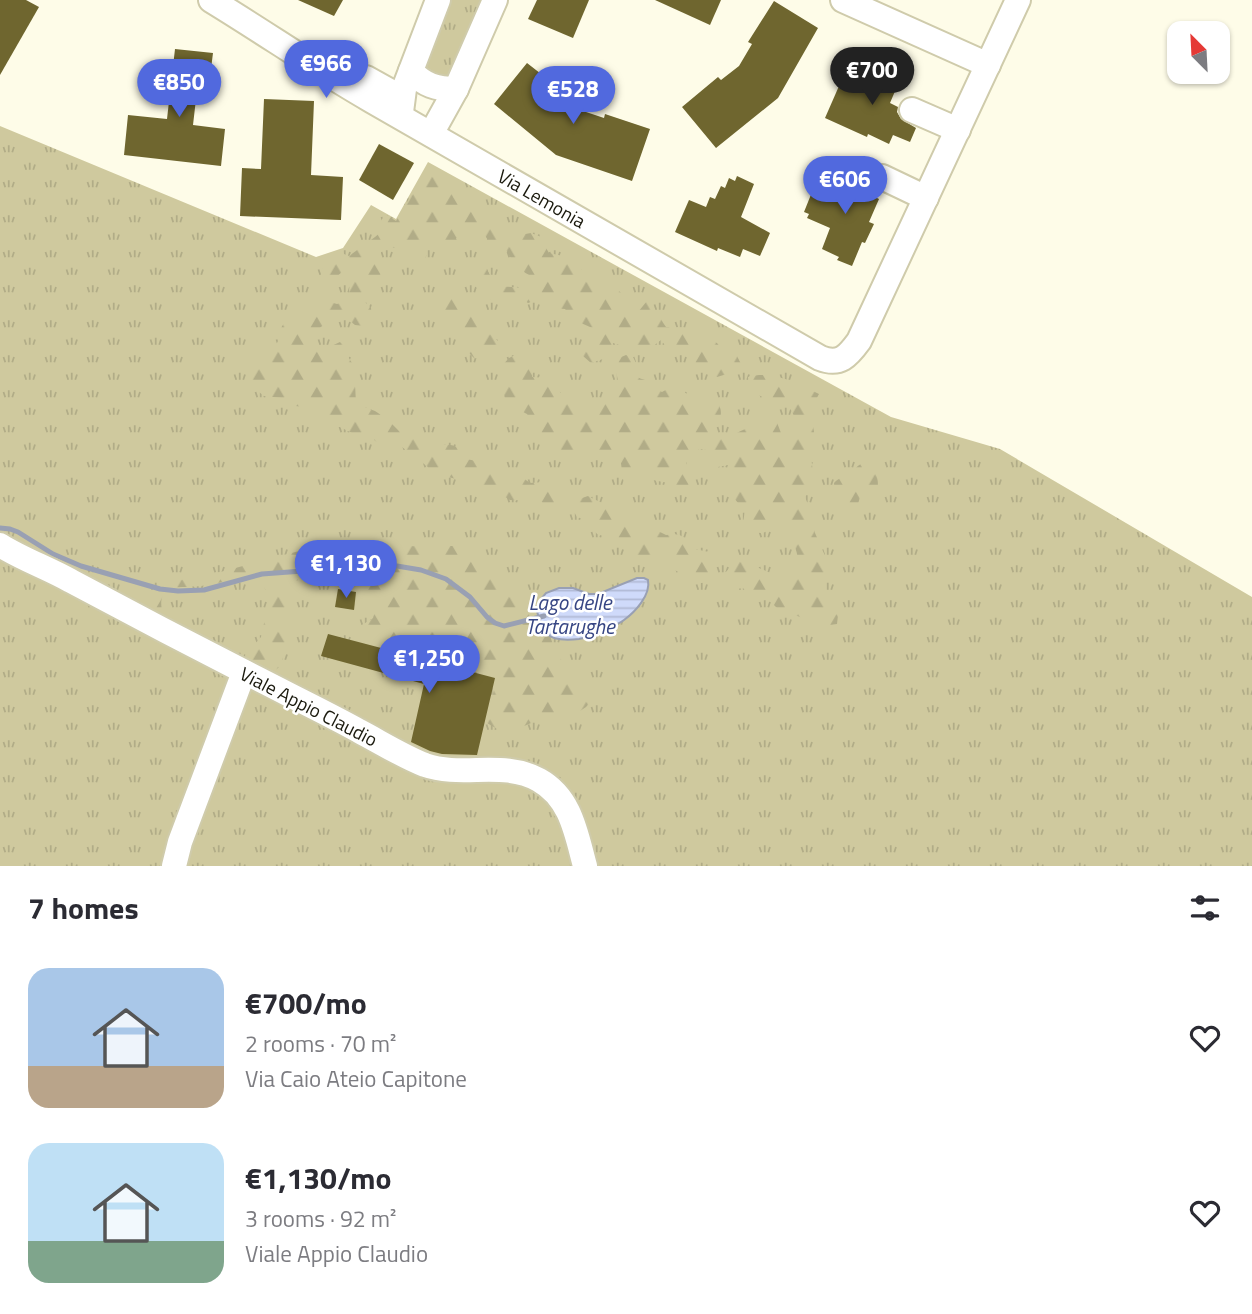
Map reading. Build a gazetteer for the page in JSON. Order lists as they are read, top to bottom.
{
  "streets": {
    "street": ["Via Lemonia", "Viale Appio Claudio"]
  },
  "water": ["Lago delle Tartarughe"],
  "north": "top left",
  "page": {
    "price": [
      "€966",
      "€700",
      "€850",
      "€528",
      "€606",
      "€1,130",
      "€1,250"
    ],
    "heading": "7 homes",
    "list": [
      {
        "name": "€700/mo",
        "note": "2 rooms · 70 m² · Via Caio Ateio Capitone"
      },
      {
        "name": "€1,130/mo",
        "note": "3 rooms · 92 m² · Viale Appio Claudio"
      }
    ]
  }
}
